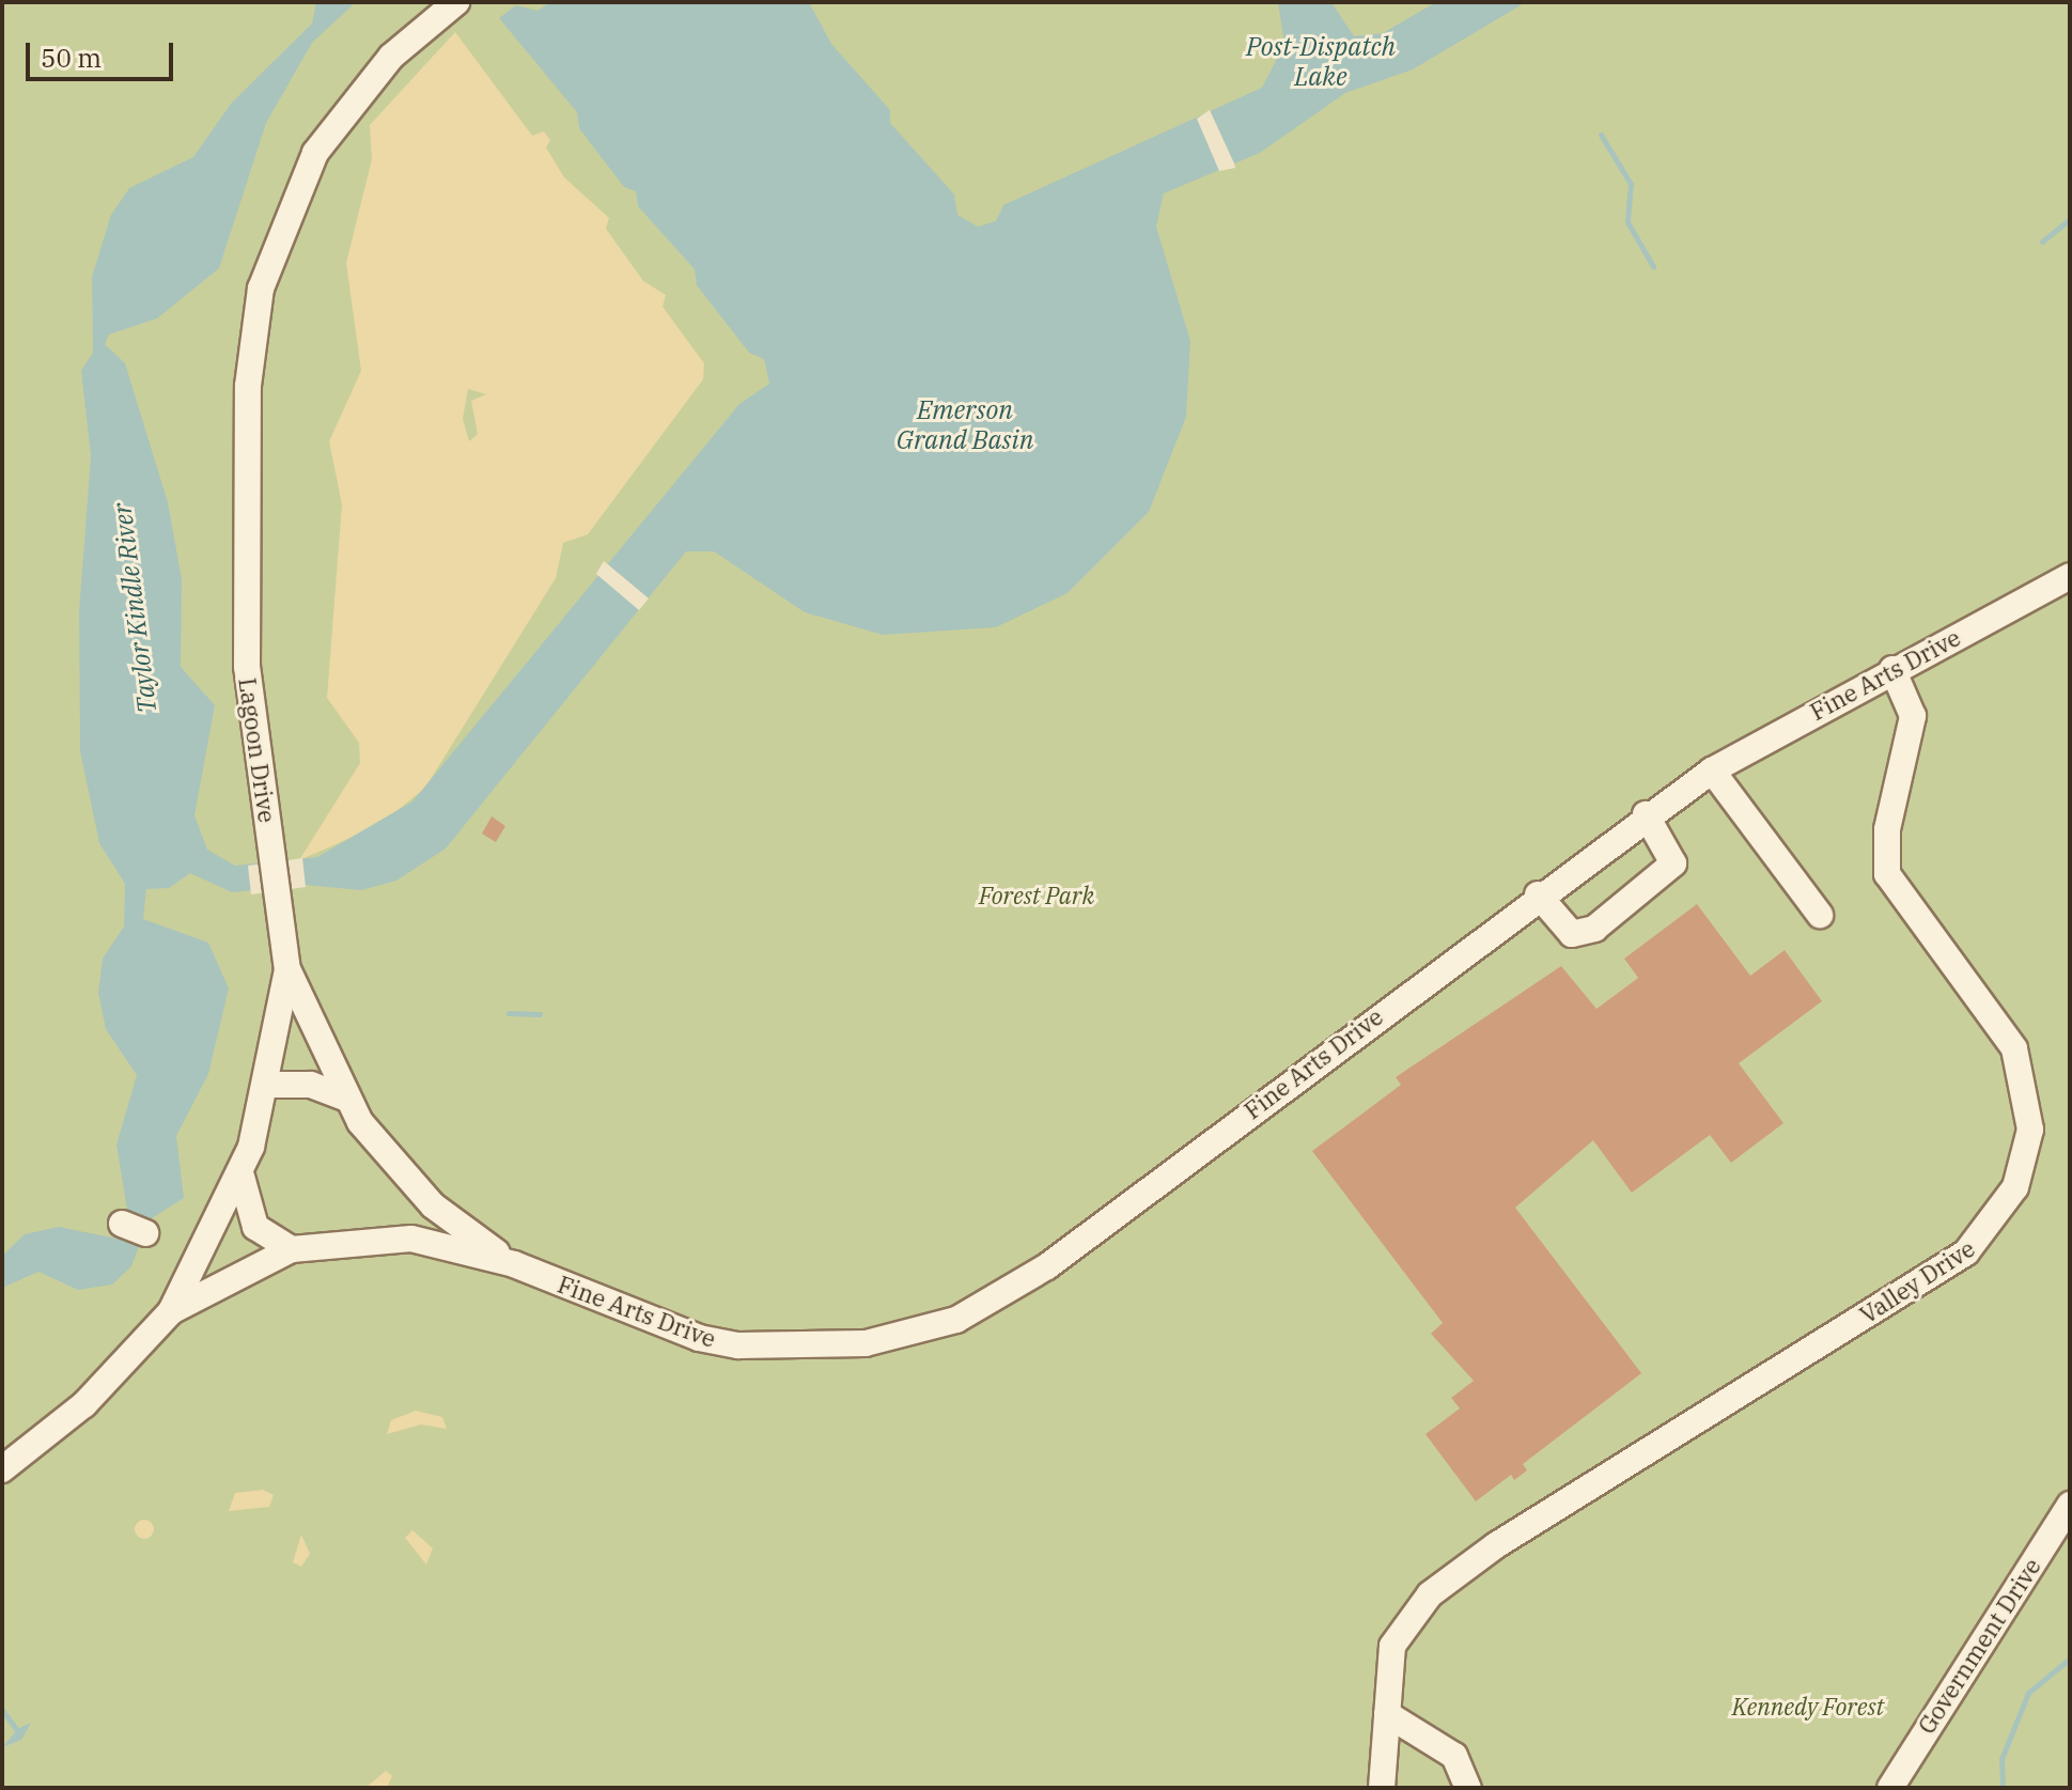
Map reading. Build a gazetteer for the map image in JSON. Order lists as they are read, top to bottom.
{
  "streets": {
    "street": [
      "Fine Arts Drive",
      "Lagoon Drive",
      "Valley Drive",
      "Government Drive"
    ]
  },
  "crossings": [
    ["Fine Arts Drive", "Lagoon Drive"],
    ["Fine Arts Drive", "Valley Drive"]
  ],
  "water": ["Post-Dispatch Lake", "Emerson Grand Basin", "Taylor Kindle River"],
  "parks": ["Forest Park", "Kennedy Forest"],
  "scale_bar": "50 m"
}
